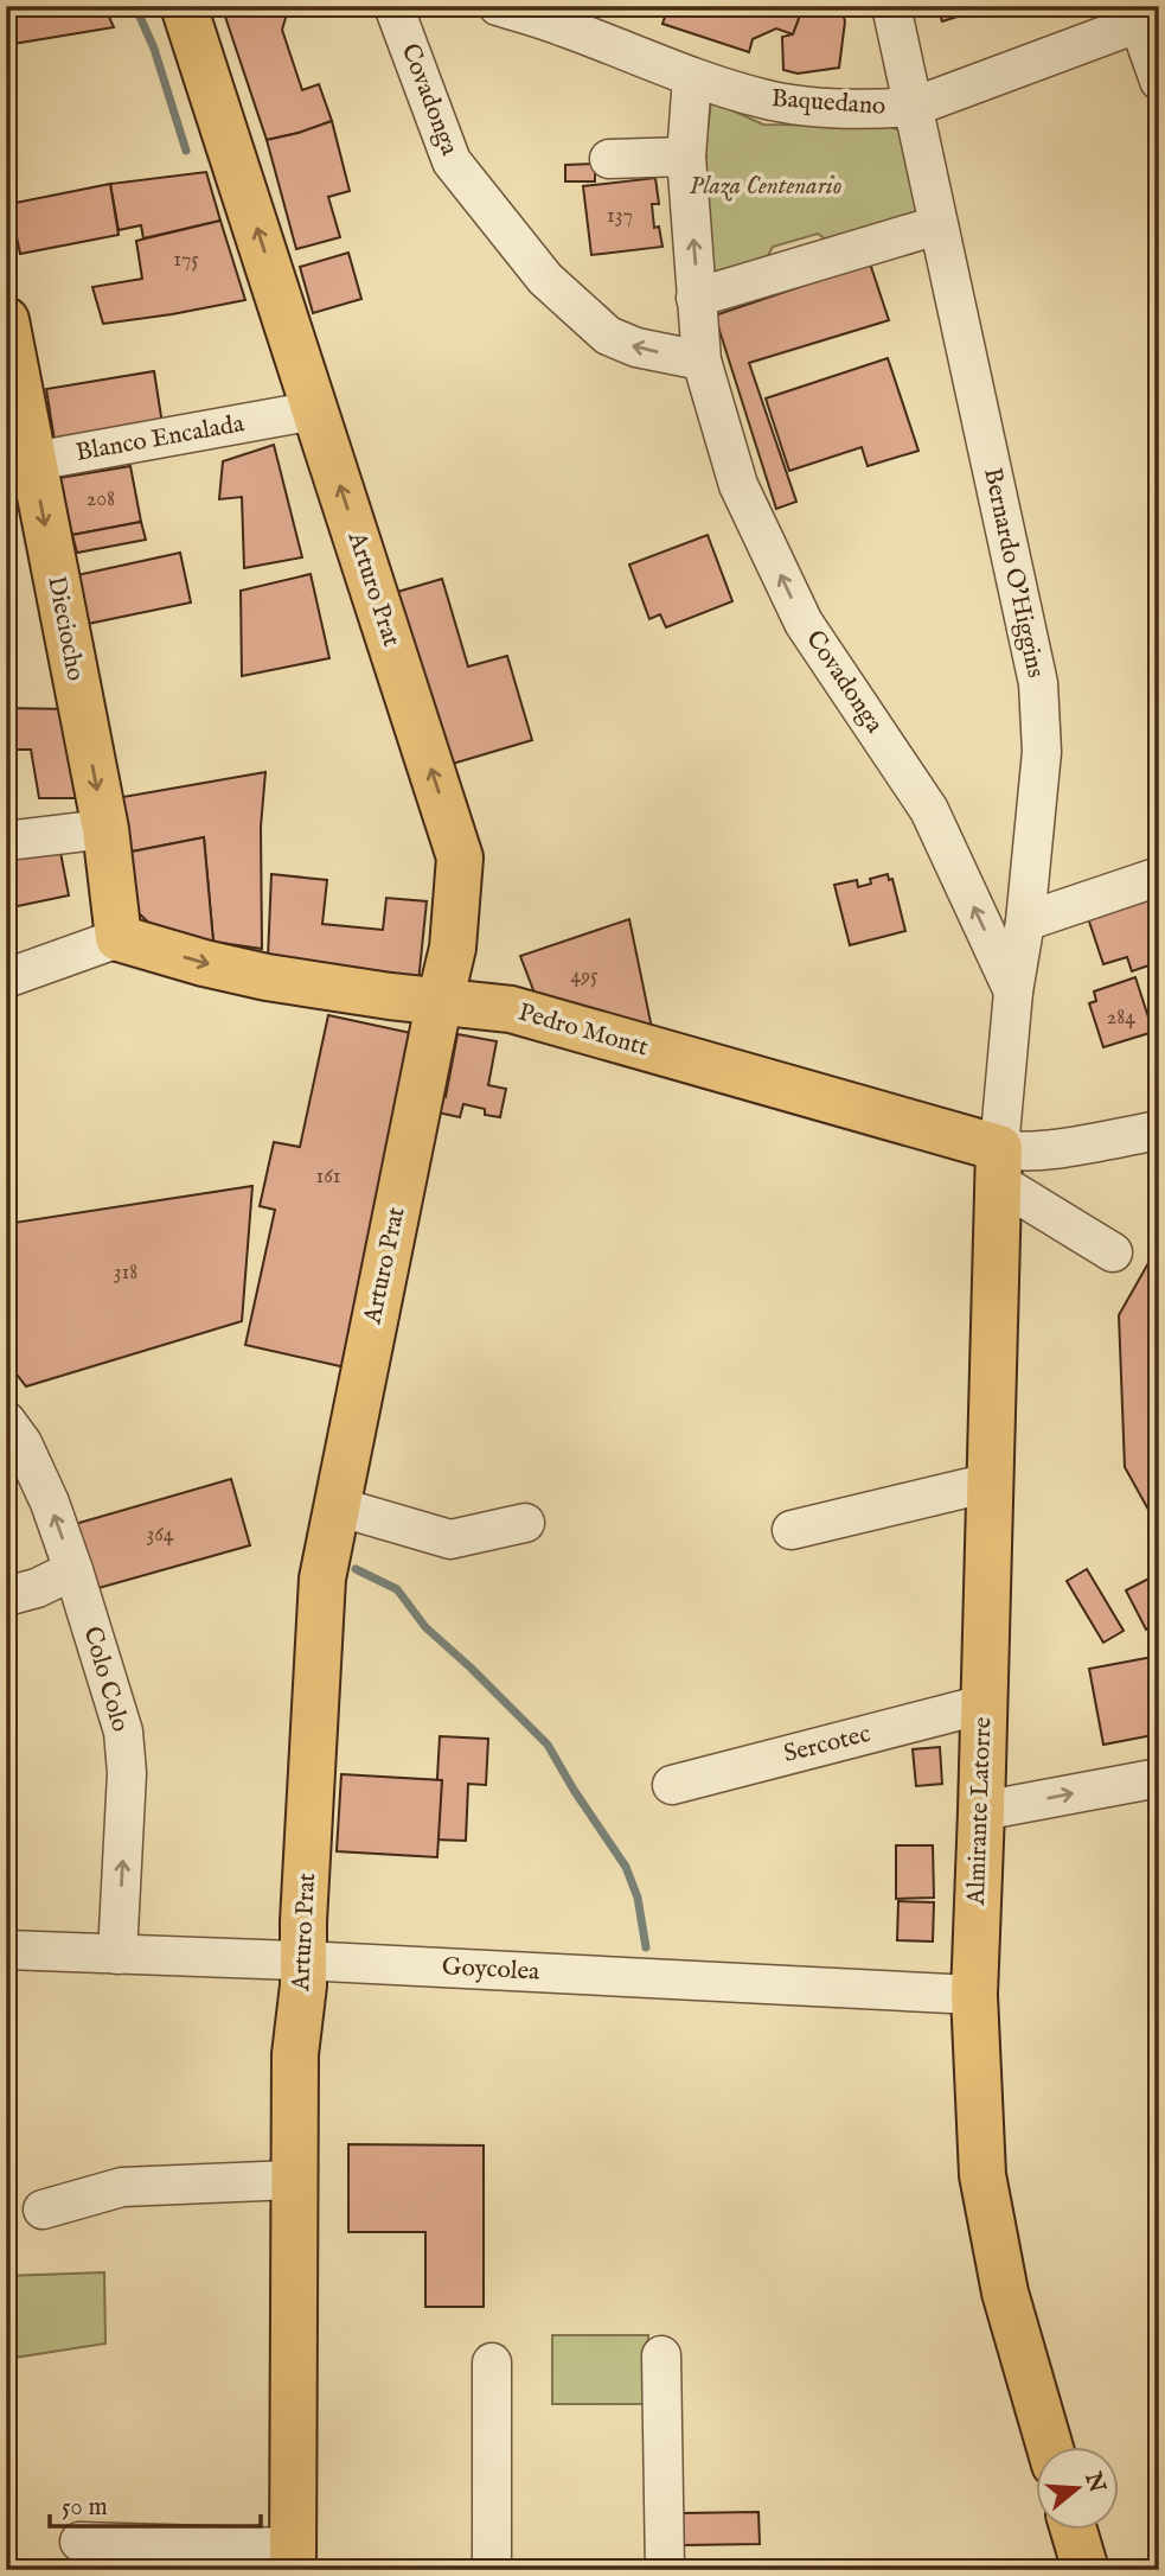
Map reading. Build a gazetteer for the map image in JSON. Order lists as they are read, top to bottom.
{
  "streets": {
    "main road": [
      "Arturo Prat",
      "Dieciocho",
      "Pedro Montt",
      "Almirante Latorre"
    ],
    "street": [
      "Covadonga",
      "Baquedano",
      "Blanco Encalada",
      "Bernardo O'Higgins",
      "Colo Colo",
      "Sercotec",
      "Goycolea"
    ]
  },
  "crossings": [
    ["Covadonga", "Baquedano"],
    ["Covadonga", "Bernardo O'Higgins"],
    ["Baquedano", "Bernardo O'Higgins"],
    ["Blanco Encalada", "Arturo Prat"],
    ["Blanco Encalada", "Dieciocho"],
    ["Bernardo O'Higgins", "Pedro Montt"],
    ["Bernardo O'Higgins", "Almirante Latorre"],
    ["Arturo Prat", "Pedro Montt"],
    ["Arturo Prat", "Goycolea"],
    ["Dieciocho", "Pedro Montt"],
    ["Pedro Montt", "Almirante Latorre"],
    ["Colo Colo", "Goycolea"],
    ["Sercotec", "Almirante Latorre"],
    ["Almirante Latorre", "Goycolea"]
  ],
  "one_way": ["Covadonga", "Dieciocho", "Colo Colo"],
  "parks": ["Plaza Centenario"],
  "house_numbers": [
    "137",
    "175",
    "208",
    "495",
    "284",
    "161",
    "318",
    "364"
  ],
  "scale_bar": "50 m",
  "north": "right"
}
